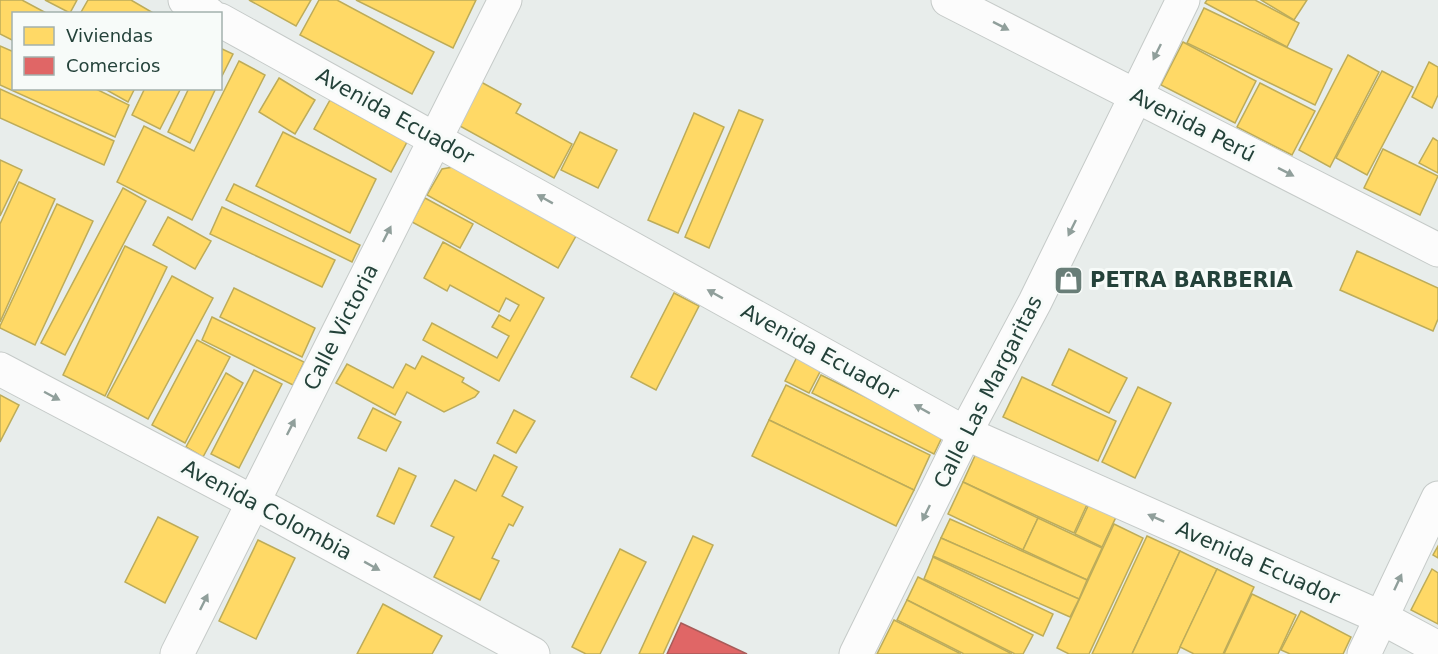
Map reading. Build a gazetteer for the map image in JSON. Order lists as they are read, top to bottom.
{
  "streets": {
    "street": [
      "Avenida Ecuador",
      "Avenida Perú",
      "Calle Victoria",
      "Calle Las Margaritas",
      "Avenida Colombia"
    ]
  },
  "crossings": [
    ["Avenida Ecuador", "Calle Victoria"],
    ["Avenida Ecuador", "Calle Las Margaritas"],
    ["Avenida Perú", "Calle Las Margaritas"],
    ["Calle Victoria", "Avenida Colombia"]
  ],
  "one_way": [
    "Avenida Ecuador",
    "Avenida Perú",
    "Calle Victoria",
    "Calle Las Margaritas",
    "Avenida Colombia"
  ],
  "places": {
    "shop": ["PETRA BARBERIA"]
  },
  "legend": ["Viviendas", "Comercios"]
}
